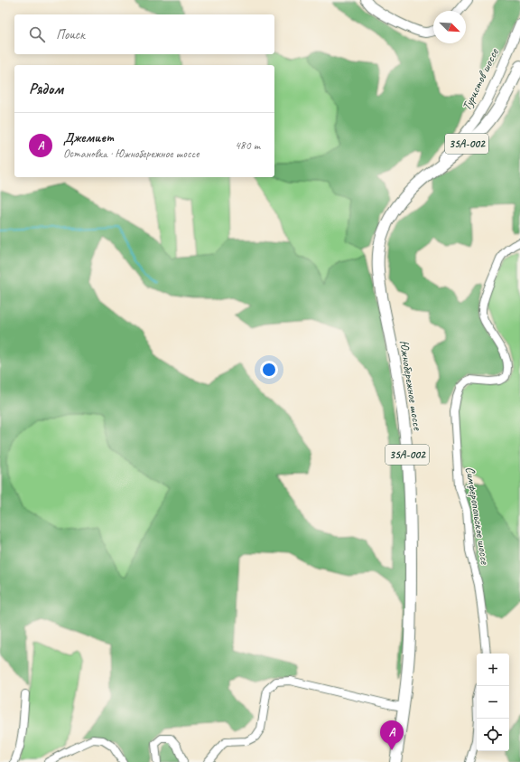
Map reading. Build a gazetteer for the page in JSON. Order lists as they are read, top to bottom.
{
  "streets": {
    "highway": ["35А-002", "Южнобережное шоссе"],
    "main road": ["Туристов шоссе"],
    "street": ["Симферопольское шоссе"]
  },
  "crossings": [
    ["Туристов шоссе", "Южнобережное шоссе"]
  ],
  "north": "bottom right",
  "page": {
    "search": "Поиск",
    "heading": "Рядом",
    "list": [
      {
        "mark": "A",
        "name": "Джемиет",
        "note": "Остановка · Южнобережное шоссе",
        "value": "480 m"
      }
    ],
    "map_buttons": ["+", "−"],
    "pins": "A"
  }
}
